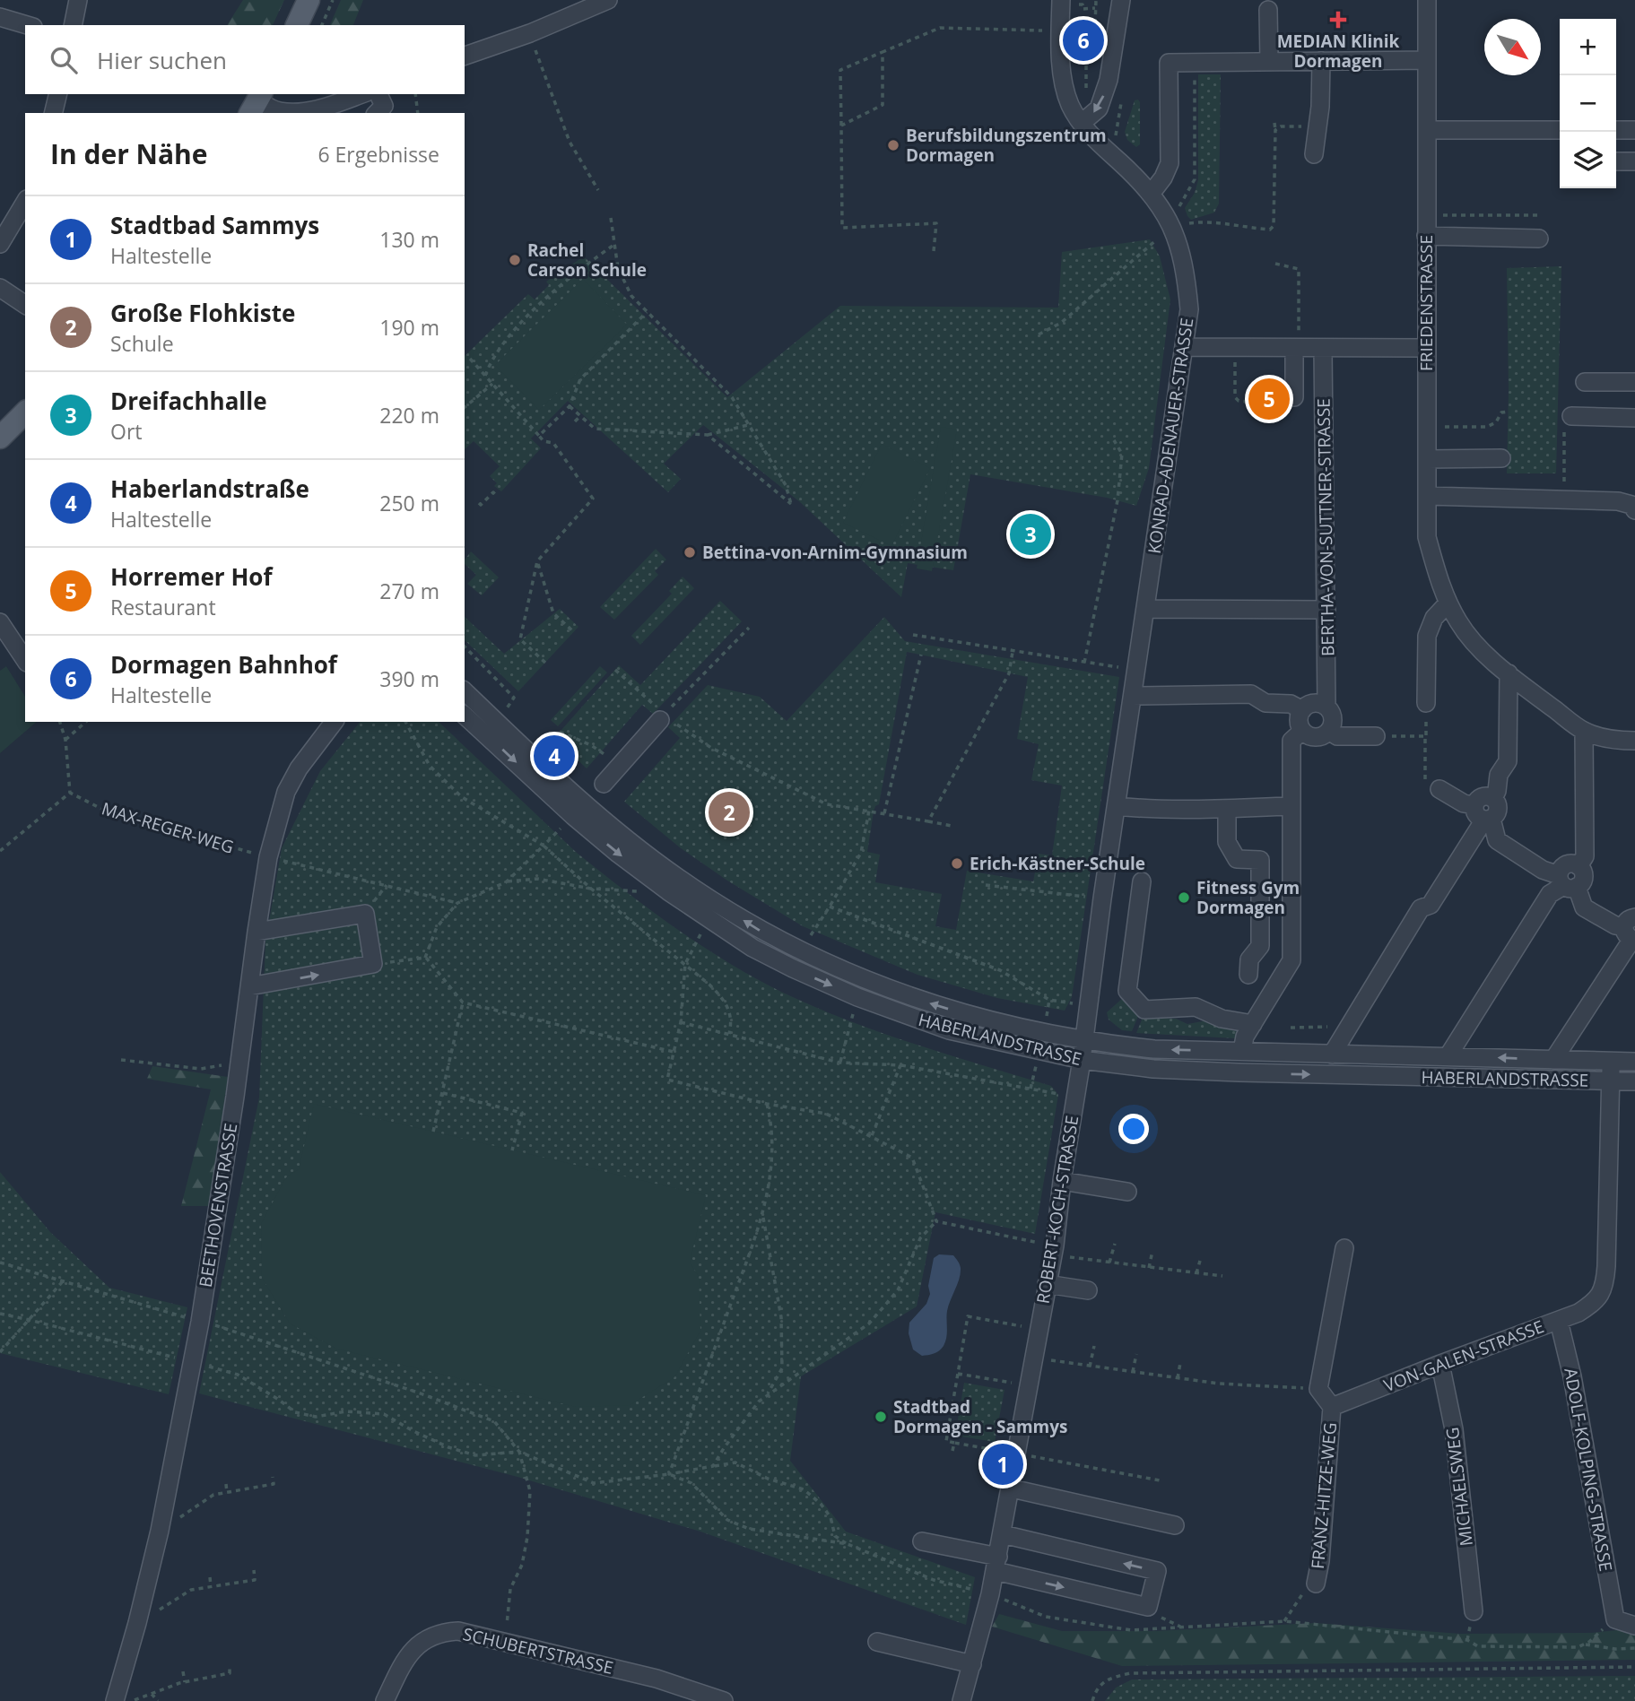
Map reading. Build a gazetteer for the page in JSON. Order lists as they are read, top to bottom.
{
  "streets": {
    "street": [
      "FRIEDENSTRASSE",
      "KONRAD-ADENAUER-STRASSE",
      "BERTHA-VON-SUTTNER-STRASSE",
      "HABERLANDSTRASSE",
      "BEETHOVENSTRASSE",
      "ROBERT-KOCH-STRASSE",
      "VON-GALEN-STRASSE",
      "ADOLF-KOLPING-STRASSE",
      "MICHAELSWEG",
      "FRANZ-HITZE-WEG",
      "SCHUBERTSTRASSE"
    ],
    "path": ["MAX-REGER-WEG"]
  },
  "crossings": [
    ["KONRAD-ADENAUER-STRASSE", "HABERLANDSTRASSE"],
    ["KONRAD-ADENAUER-STRASSE", "ROBERT-KOCH-STRASSE"],
    ["MAX-REGER-WEG", "BEETHOVENSTRASSE"],
    ["HABERLANDSTRASSE", "ROBERT-KOCH-STRASSE"],
    ["HABERLANDSTRASSE", "VON-GALEN-STRASSE"],
    ["VON-GALEN-STRASSE", "ADOLF-KOLPING-STRASSE"],
    ["VON-GALEN-STRASSE", "MICHAELSWEG"],
    ["VON-GALEN-STRASSE", "FRANZ-HITZE-WEG"]
  ],
  "places": {
    "health": ["MEDIAN Klinik Dormagen"],
    "other": [
      "Berufsbildungszentrum Dormagen",
      "Rachel Carson Schule",
      "Bettina-von-Arnim-Gymnasium",
      "Erich-Kästner-Schule",
      "Fitness Gym Dormagen",
      "Stadtbad Dormagen - Sammys"
    ]
  },
  "north": "bottom right",
  "page": {
    "pins": [
      "6",
      "5",
      "3",
      "4",
      "2",
      "1"
    ],
    "map_buttons": ["+", "−"],
    "search": "Hier suchen",
    "heading": ["In der Nähe", "6 Ergebnisse"],
    "list": [
      {
        "mark": "1",
        "name": "Stadtbad Sammys",
        "note": "Haltestelle",
        "value": "130 m"
      },
      {
        "mark": "2",
        "name": "Große Flohkiste",
        "note": "Schule",
        "value": "190 m"
      },
      {
        "mark": "3",
        "name": "Dreifachhalle",
        "note": "Ort",
        "value": "220 m"
      },
      {
        "mark": "4",
        "name": "Haberlandstraße",
        "note": "Haltestelle",
        "value": "250 m"
      },
      {
        "mark": "5",
        "name": "Horremer Hof",
        "note": "Restaurant",
        "value": "270 m"
      },
      {
        "mark": "6",
        "name": "Dormagen Bahnhof",
        "note": "Haltestelle",
        "value": "390 m"
      }
    ]
  }
}
